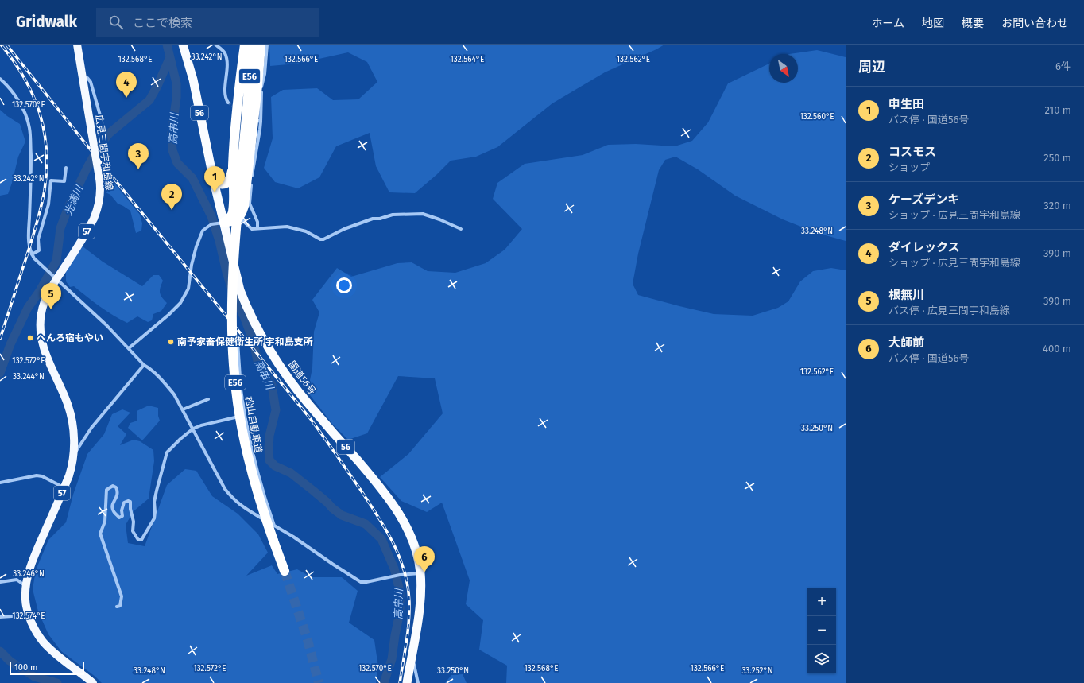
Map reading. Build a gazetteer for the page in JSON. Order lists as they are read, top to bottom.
{
  "streets": {
    "highway": [
      "E56",
      "56",
      "国道56号",
      "松山自動車道"
    ],
    "main road": ["広見三間宇和島線", "57"]
  },
  "crossings": [
    ["E56", "松山自動車道"]
  ],
  "water": ["高串川", "光満川"],
  "places": ["へんろ宿もやい", "南予家畜保健衛生所 宇和島支所"],
  "scale_bar": "100 m",
  "north": "bottom right",
  "page": {
    "header": "Gridwalk",
    "search": "ここで検索",
    "nav": [
      "ホーム",
      "地図",
      "概要",
      "お問い合わせ"
    ],
    "heading": ["周辺", "6件"],
    "pins": [
      "4",
      "3",
      "1",
      "2",
      "5",
      "6"
    ],
    "list": [
      {
        "mark": "1",
        "name": "申生田",
        "note": "バス停 · 国道56号",
        "value": "210 m"
      },
      {
        "mark": "2",
        "name": "コスモス",
        "note": "ショップ",
        "value": "250 m"
      },
      {
        "mark": "3",
        "name": "ケーズデンキ",
        "note": "ショップ · 広見三間宇和島線",
        "value": "320 m"
      },
      {
        "mark": "4",
        "name": "ダイレックス",
        "note": "ショップ · 広見三間宇和島線",
        "value": "390 m"
      },
      {
        "mark": "5",
        "name": "根無川",
        "note": "バス停 · 広見三間宇和島線",
        "value": "390 m"
      },
      {
        "mark": "6",
        "name": "大師前",
        "note": "バス停 · 国道56号",
        "value": "400 m"
      }
    ],
    "map_buttons": ["+", "−"],
    "scale": "100 m"
  },
  "coordinates": [
    "33.242°N",
    "132.568°E",
    "132.566°E",
    "132.564°E",
    "132.562°E",
    "132.570°E",
    "132.560°E",
    "33.248°N",
    "132.572°E",
    "33.244°N",
    "33.250°N",
    "33.246°N",
    "132.574°E",
    "33.252°N"
  ]
}
